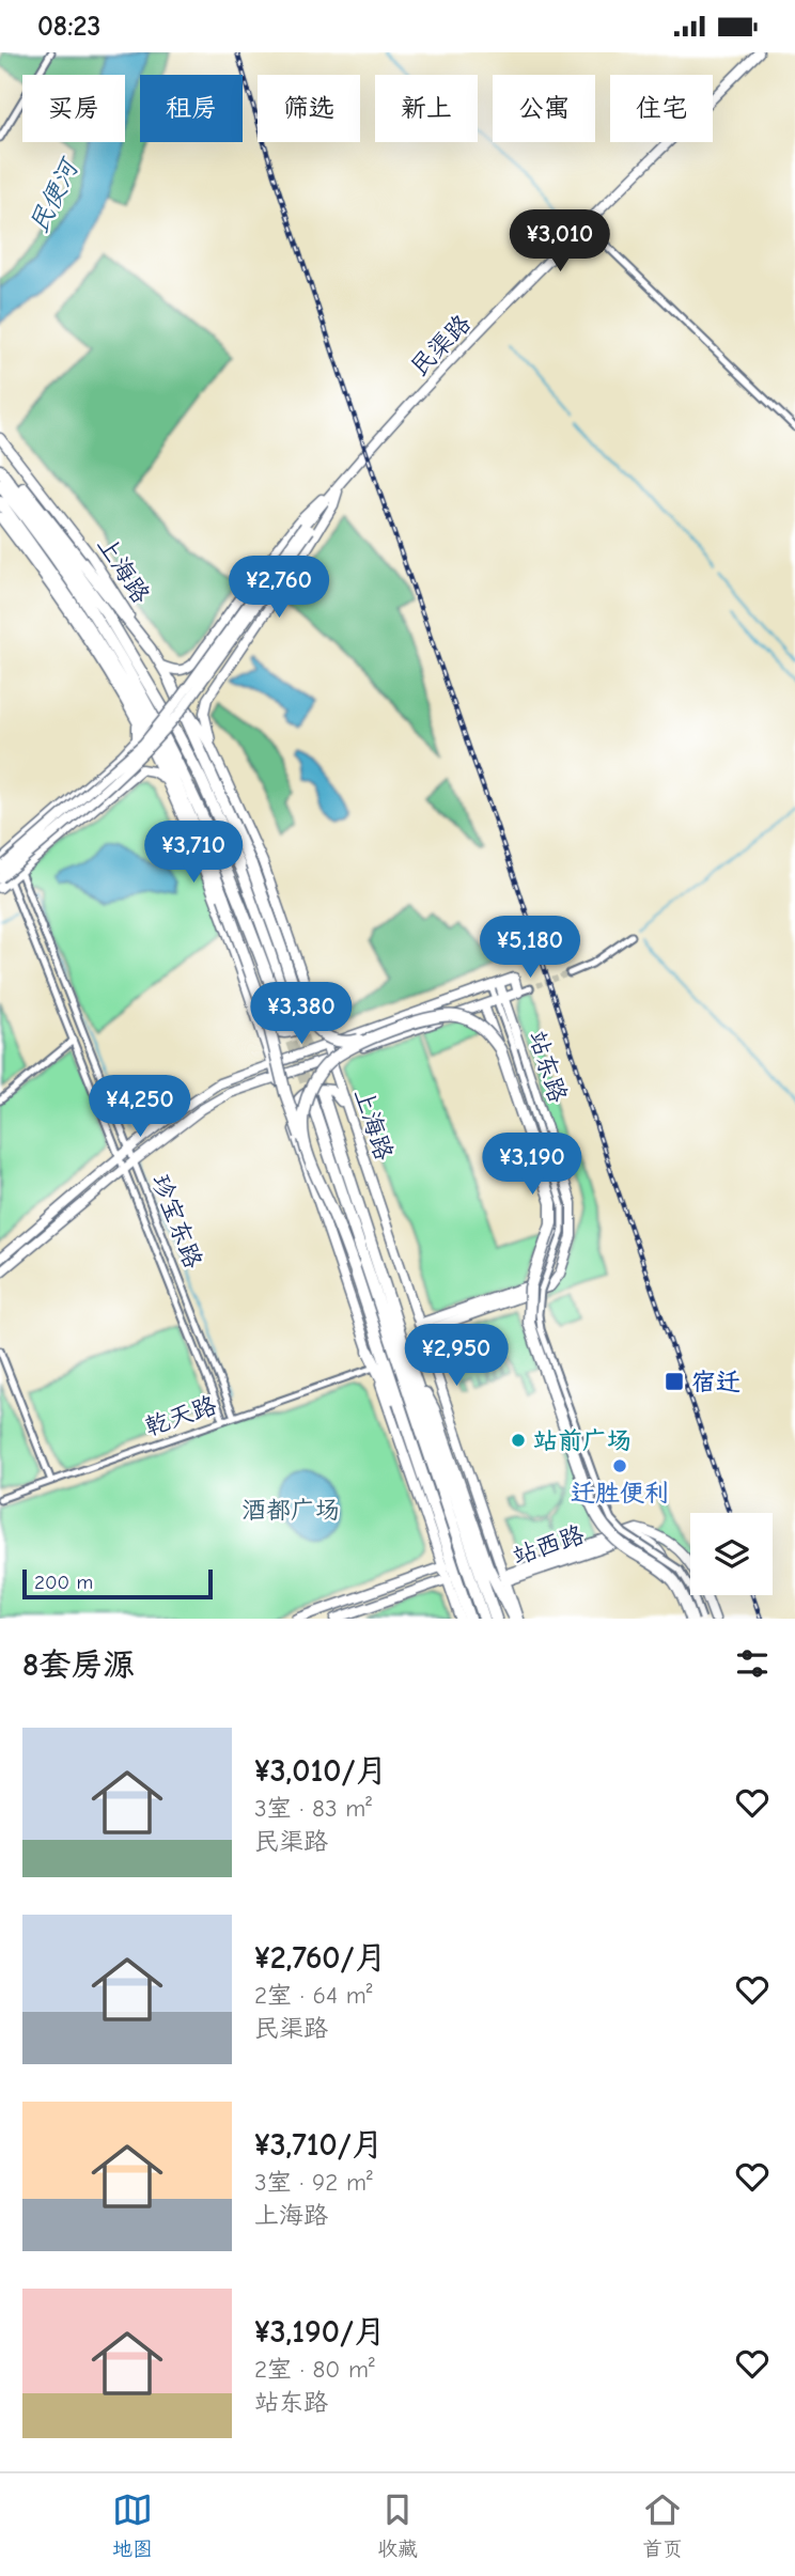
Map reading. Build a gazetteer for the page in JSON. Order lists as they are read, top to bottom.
{
  "streets": {
    "highway": ["上海路"],
    "main road": ["民渠路", "站东路", "站西路"],
    "street": ["珍宝东路", "乾天路"]
  },
  "crossings": [
    ["民渠路", "珍宝东路"],
    ["上海路", "站东路"],
    ["上海路", "站西路"],
    ["珍宝东路", "乾天路"]
  ],
  "water": ["民便河"],
  "parks": ["酒都广场"],
  "places": {
    "transit": ["宿迁"],
    "other": ["站前广场", "迁胜便利"]
  },
  "scale_bar": "200 m",
  "page": {
    "status": "08:23",
    "chip": [
      "买房",
      "租房",
      "筛选",
      "新上",
      "公寓",
      "住宅"
    ],
    "price": [
      "¥3,010",
      "¥2,760",
      "¥3,710",
      "¥5,180",
      "¥3,380",
      "¥4,250",
      "¥3,190",
      "¥2,950"
    ],
    "scale": "200 m",
    "heading": "8套房源",
    "list": [
      {
        "name": "¥3,010/月",
        "note": "3室 · 83 m² · 民渠路"
      },
      {
        "name": "¥2,760/月",
        "note": "2室 · 64 m² · 民渠路"
      },
      {
        "name": "¥3,710/月",
        "note": "3室 · 92 m² · 上海路"
      },
      {
        "name": "¥3,190/月",
        "note": "2室 · 80 m² · 站东路"
      }
    ],
    "tabs": ["地图", "收藏", "首页"]
  }
}
